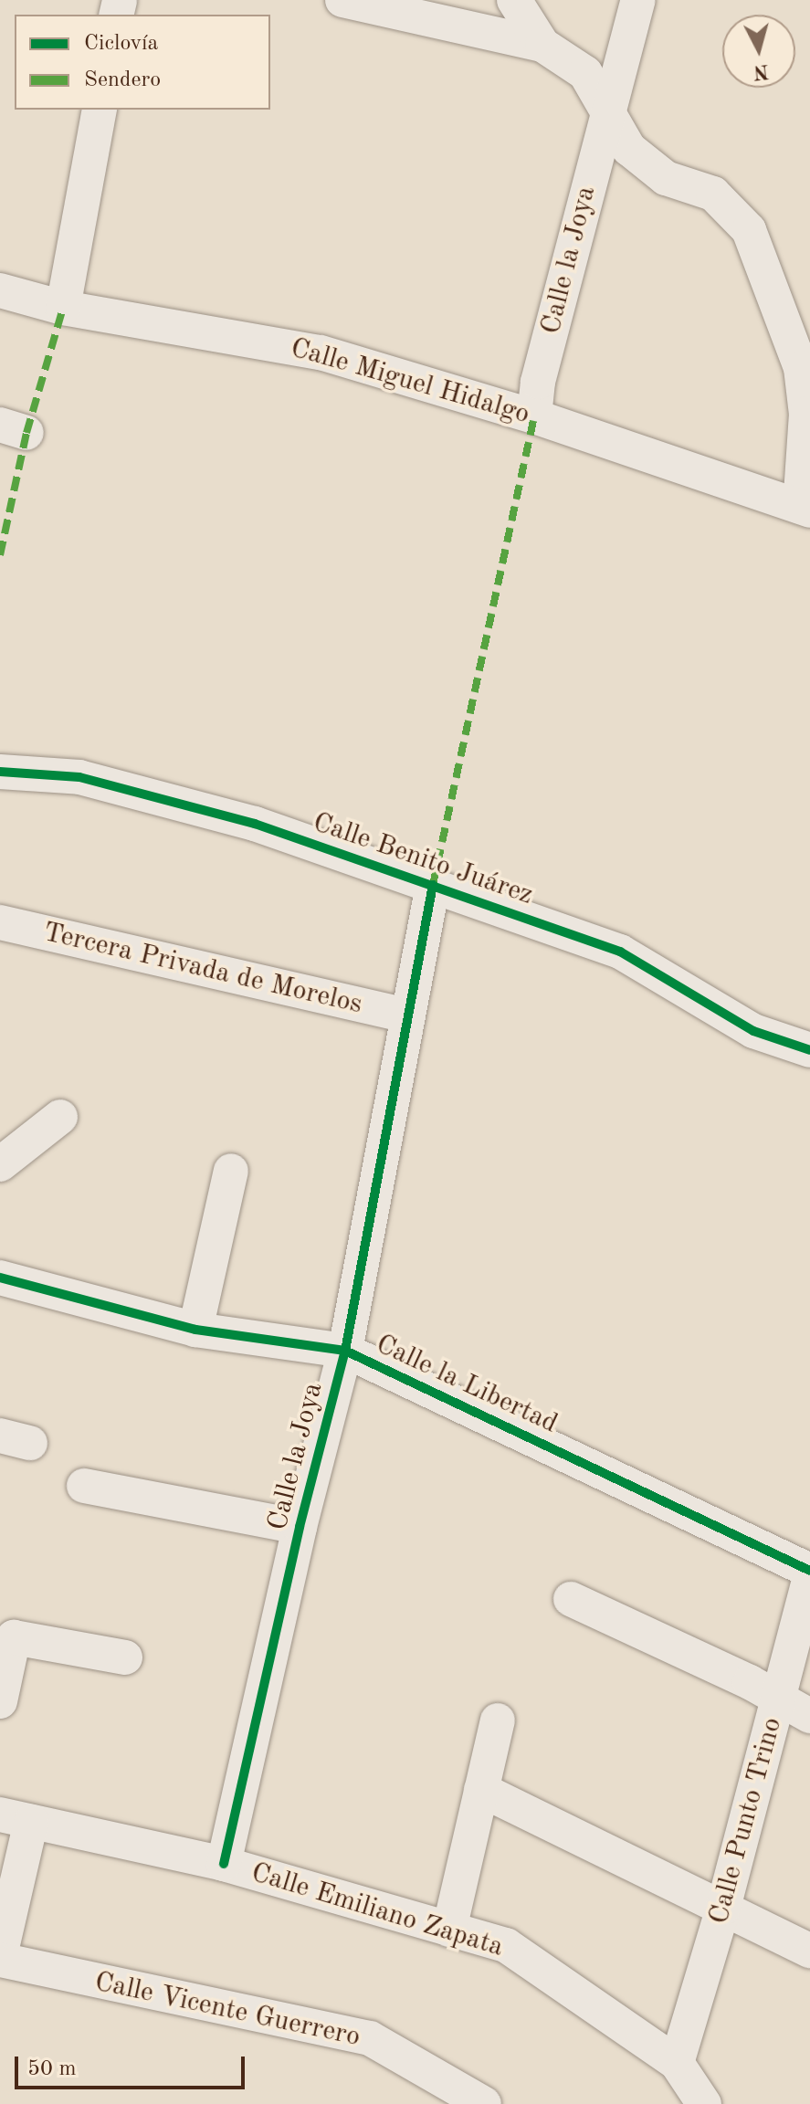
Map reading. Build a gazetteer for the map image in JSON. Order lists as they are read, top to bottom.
{
  "streets": {
    "street": [
      "Calle la Joya",
      "Calle Miguel Hidalgo",
      "Calle Benito Juárez",
      "Tercera Privada de Morelos",
      "Calle la Libertad",
      "Calle Punto Trino",
      "Calle Emiliano Zapata",
      "Calle Vicente Guerrero"
    ]
  },
  "crossings": [
    ["Calle la Joya", "Calle Miguel Hidalgo"],
    ["Calle la Joya", "Calle Benito Juárez"],
    ["Calle la Joya", "Tercera Privada de Morelos"],
    ["Calle la Joya", "Calle la Libertad"],
    ["Calle la Joya", "Calle Emiliano Zapata"],
    ["Calle Punto Trino", "Calle Emiliano Zapata"]
  ],
  "legend": ["Ciclovía", "Sendero"],
  "scale_bar": "50 m",
  "north": "bottom"
}
